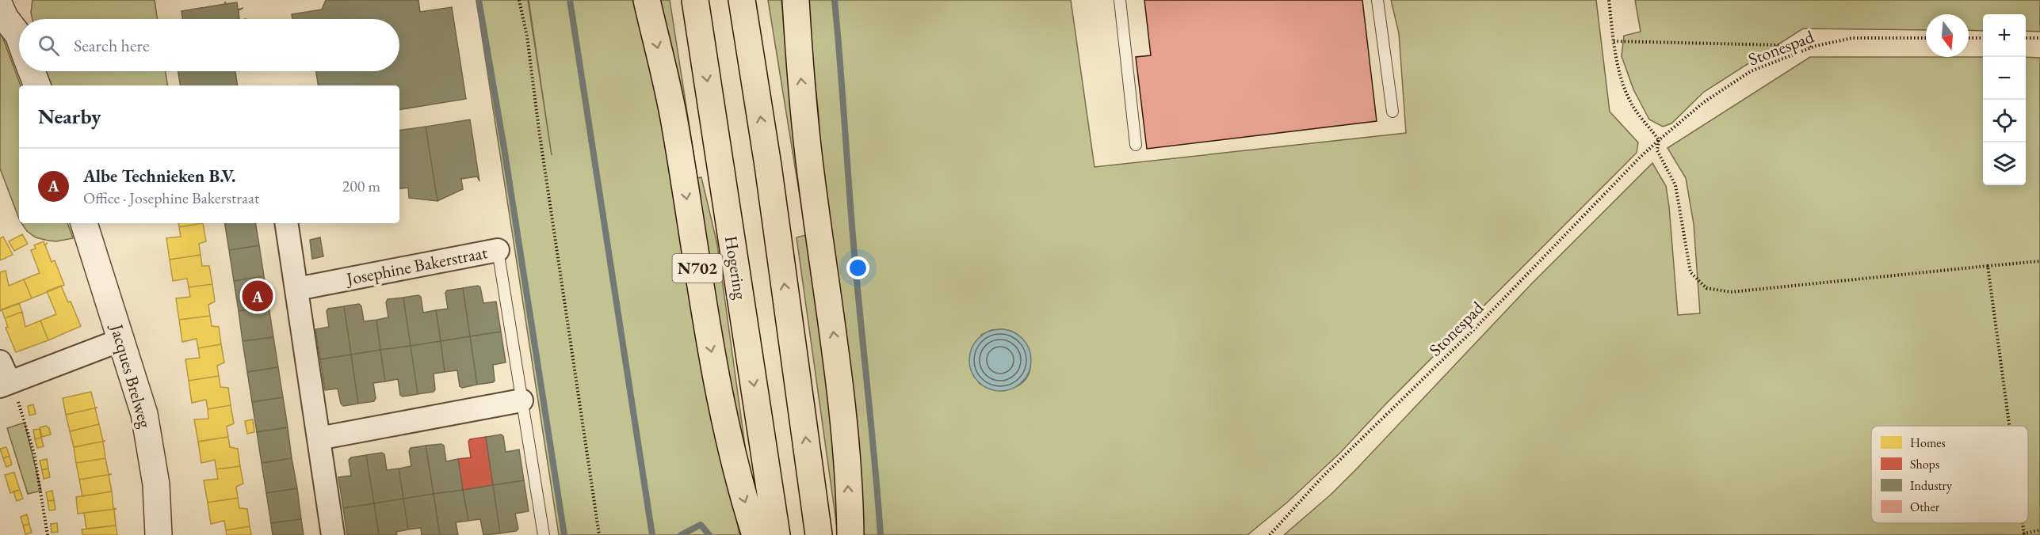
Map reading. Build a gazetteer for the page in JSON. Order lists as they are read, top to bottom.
{
  "streets": {
    "highway": ["Hogering", "N702"],
    "street": ["Josephine Bakerstraat", "Jacques Brelweg"],
    "path": ["Stonespad"]
  },
  "legend": [
    "Homes",
    "Shops",
    "Industry",
    "Other"
  ],
  "north": "bottom",
  "page": {
    "map_buttons": ["+", "−"],
    "search": "Search here",
    "heading": "Nearby",
    "list": [
      {
        "mark": "A",
        "name": "Albe Technieken B.V.",
        "note": "Office · Josephine Bakerstraat",
        "value": "200 m"
      }
    ],
    "pins": "A"
  }
}
